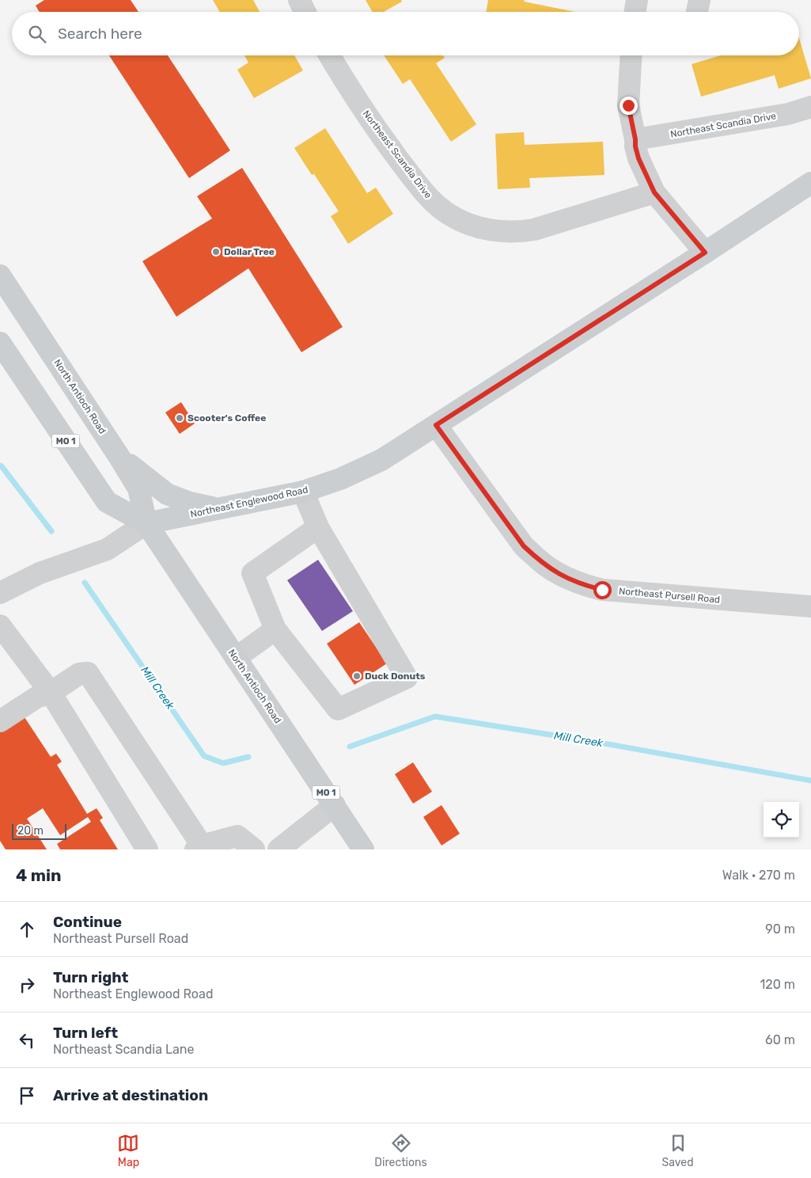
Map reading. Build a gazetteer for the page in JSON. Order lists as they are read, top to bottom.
{
  "streets": {
    "main road": ["North Antioch Road", "MO 1", "Northeast Englewood Road"],
    "street": ["Northeast Scandia Drive", "Northeast Pursell Road"]
  },
  "crossings": [
    ["North Antioch Road", "Northeast Englewood Road"],
    ["Northeast Englewood Road", "Northeast Pursell Road"]
  ],
  "water": ["Mill Creek"],
  "places": ["Dollar Tree", "Scooter's Coffee", "Duck Donuts"],
  "scale_bar": "20 m",
  "page": {
    "search": "Search here",
    "scale": "20 m",
    "heading": ["4 min", "Walk · 270 m"],
    "list": [
      ["Continue", "Northeast Pursell Road", "90 m"],
      ["Turn right", "Northeast Englewood Road", "120 m"],
      ["Turn left", "Northeast Scandia Lane", "60 m"],
      "Arrive at destination"
    ],
    "nav": ["Map", "Directions", "Saved"]
  }
}
